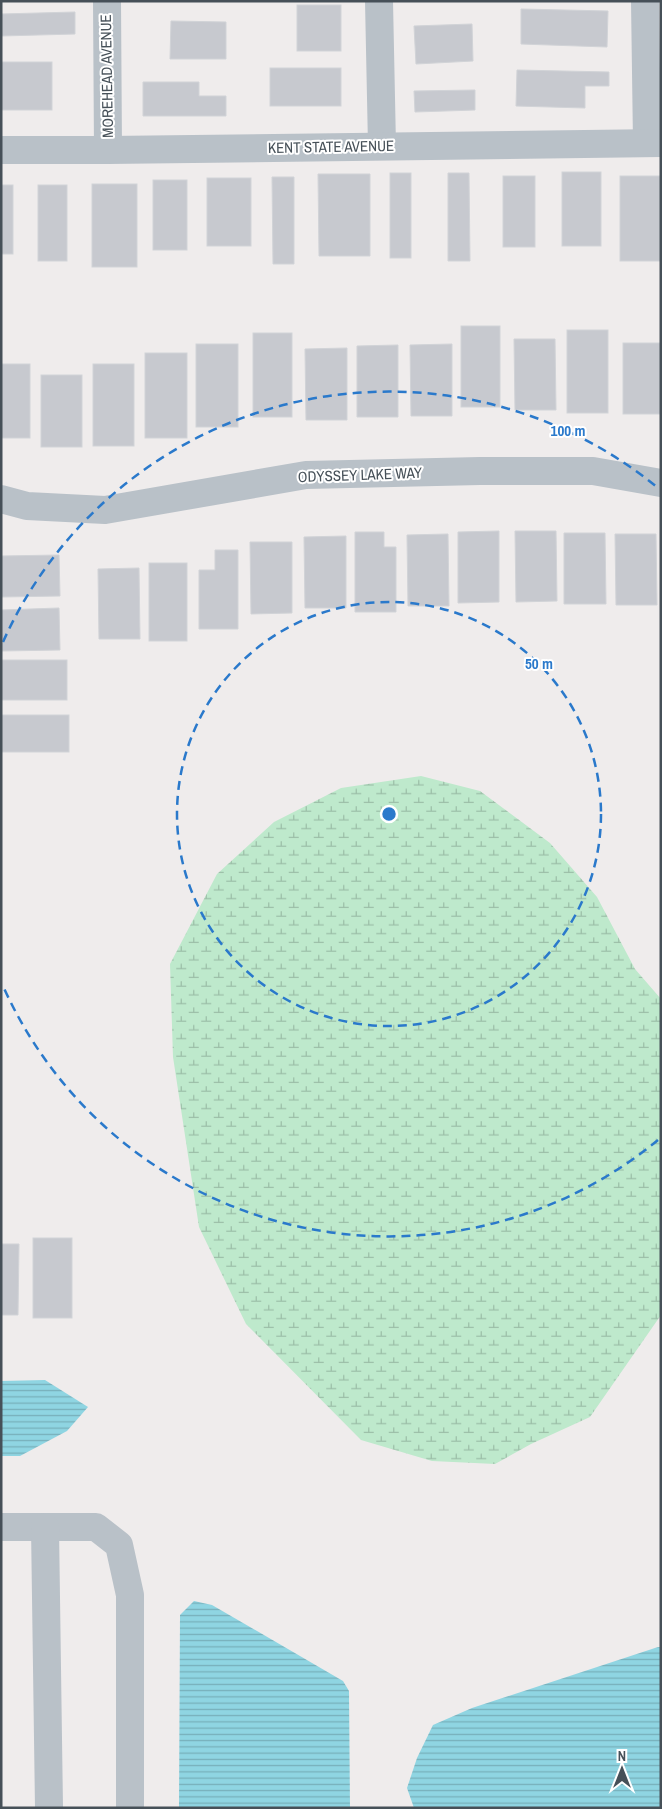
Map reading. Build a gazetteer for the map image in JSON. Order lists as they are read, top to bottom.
{
  "streets": {
    "street": ["MOREHEAD AVENUE", "KENT STATE AVENUE", "ODYSSEY LAKE WAY"]
  },
  "crossings": [
    ["MOREHEAD AVENUE", "KENT STATE AVENUE"]
  ],
  "north": "top",
  "rings": ["100 m", "50 m"]
}
